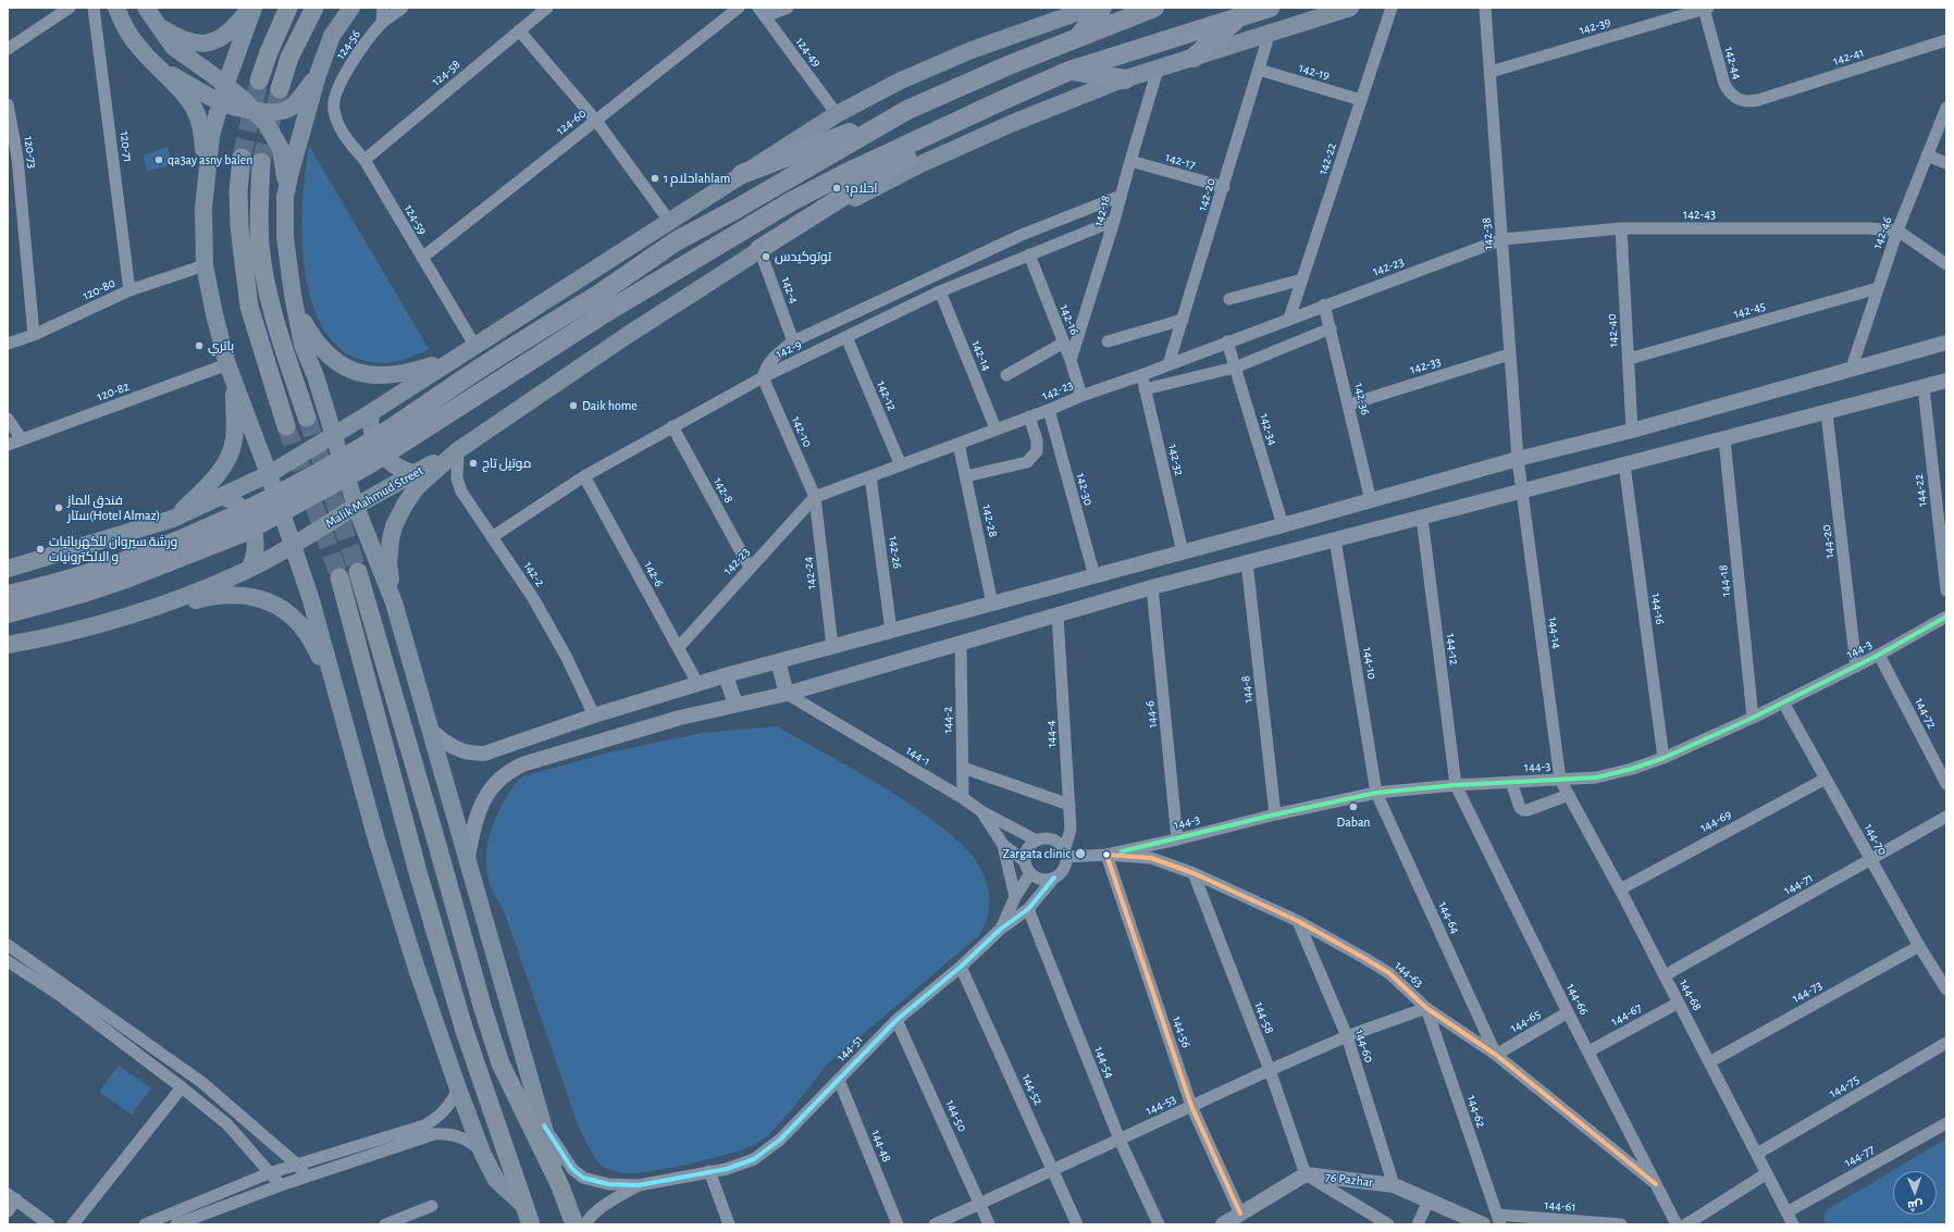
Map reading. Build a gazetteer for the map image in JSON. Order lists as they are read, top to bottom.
{
  "streets": {
    "main road": ["Malik Mahmud Street"],
    "street": [
      "142-39",
      "124-56",
      "124-49",
      "142-41",
      "142-44",
      "142-19",
      "124-58",
      "124-60",
      "120-71",
      "120-73",
      "142-22",
      "142-17",
      "142-20",
      "142-18",
      "142-43",
      "124-59",
      "142-46",
      "142-38",
      "142-23",
      "120-80",
      "142-4",
      "142-45",
      "142-16",
      "142-40",
      "142-9",
      "142-14",
      "142-33",
      "120-82",
      "142-12",
      "142-36",
      "142-34",
      "142-10",
      "142-32",
      "142-30",
      "142-8",
      "144-22",
      "142-28",
      "144-20",
      "142-26",
      "142-24",
      "142-2",
      "142-6",
      "144-18",
      "144-16",
      "144-14",
      "144-12",
      "144-3",
      "144-10",
      "144-8",
      "144-72",
      "144-6",
      "144-2",
      "144-4",
      "144-1",
      "144-69",
      "144-70",
      "144-71",
      "144-64",
      "144-63",
      "144-73",
      "144-68",
      "144-66",
      "144-67",
      "144-58",
      "144-65",
      "144-56",
      "144-60",
      "144-51",
      "144-54",
      "144-75",
      "144-52",
      "144-53",
      "144-62",
      "144-50",
      "144-48",
      "144-77",
      "76 Pazhar",
      "144-61"
    ]
  },
  "crossings": [
    ["142-39", "142-44"],
    ["142-39", "142-38"],
    ["124-56", "124-59"],
    ["142-41", "142-44"],
    ["142-19", "142-22"],
    ["142-19", "142-20"],
    ["124-58", "124-59"],
    ["124-60", "124-59"],
    ["120-71", "120-80"],
    ["120-73", "120-80"],
    ["142-22", "142-23"],
    ["142-17", "142-20"],
    ["142-17", "142-18"],
    ["142-20", "142-23"],
    ["142-18", "142-16"],
    ["142-18", "142-9"],
    ["142-43", "142-46"],
    ["142-43", "142-38"],
    ["142-43", "142-23"],
    ["142-43", "142-40"],
    ["142-46", "142-45"],
    ["142-38", "142-23"],
    ["142-38", "142-33"],
    ["142-38", "144-14"],
    ["142-23", "142-16"],
    ["142-23", "142-14"],
    ["142-23", "142-12"],
    ["142-23", "142-36"],
    ["142-23", "142-34"],
    ["142-23", "142-10"],
    ["142-23", "142-32"],
    ["142-23", "142-30"],
    ["142-23", "142-8"],
    ["142-23", "142-28"],
    ["142-23", "142-26"],
    ["142-23", "142-24"],
    ["142-23", "142-6"],
    ["142-45", "142-40"],
    ["142-16", "142-9"],
    ["142-9", "142-14"],
    ["142-9", "142-12"],
    ["142-9", "142-10"],
    ["142-9", "142-8"],
    ["142-9", "142-2"],
    ["142-9", "142-6"],
    ["142-33", "142-36"],
    ["142-10", "142-24"],
    ["Malik Mahmud Street", "142-2"],
    ["144-20", "144-3"],
    ["144-18", "144-3"],
    ["144-16", "144-3"],
    ["144-14", "144-3"],
    ["144-14", "144-68"],
    ["144-12", "144-3"],
    ["144-12", "144-66"],
    ["144-3", "144-10"],
    ["144-3", "144-8"],
    ["144-3", "144-72"],
    ["144-3", "144-6"],
    ["144-3", "144-4"],
    ["144-3", "144-1"],
    ["144-3", "144-70"],
    ["144-3", "144-64"],
    ["144-3", "144-63"],
    ["144-3", "144-68"],
    ["144-3", "144-66"],
    ["144-3", "144-56"],
    ["144-3", "144-51"],
    ["144-10", "144-64"],
    ["144-2", "144-1"],
    ["144-4", "144-1"],
    ["144-4", "144-51"],
    ["144-1", "144-51"],
    ["144-69", "144-70"],
    ["144-69", "144-68"],
    ["144-70", "144-71"],
    ["144-70", "144-73"],
    ["144-71", "144-68"],
    ["144-64", "144-63"],
    ["144-64", "144-65"],
    ["144-63", "144-66"],
    ["144-63", "144-58"],
    ["144-63", "144-65"],
    ["144-63", "144-56"],
    ["144-63", "144-60"],
    ["144-63", "144-53"],
    ["144-63", "144-62"],
    ["144-73", "144-68"],
    ["144-68", "144-67"],
    ["144-68", "144-75"],
    ["144-68", "144-77"],
    ["144-66", "144-67"],
    ["144-66", "144-65"],
    ["144-58", "144-53"],
    ["144-58", "76 Pazhar"],
    ["144-56", "144-53"],
    ["144-60", "144-53"],
    ["144-60", "76 Pazhar"],
    ["144-51", "144-54"],
    ["144-51", "144-52"],
    ["144-51", "144-50"],
    ["144-51", "144-48"],
    ["144-54", "144-53"],
    ["144-52", "144-53"],
    ["144-53", "144-62"],
    ["144-53", "144-50"],
    ["144-62", "144-61"]
  ],
  "places": [
    "qa3ay asny balen",
    "احلام 1ahlam",
    "احلام1",
    "توتوكيدس",
    "باتري",
    "Daik home",
    "موتيل تاج",
    "فندق الماز ستار(Hotel Almaz)",
    "ورشة سيروان للكهربائيات و الالكترونيات",
    "Daban",
    "Zargata clinic"
  ],
  "north": "bottom"
}
